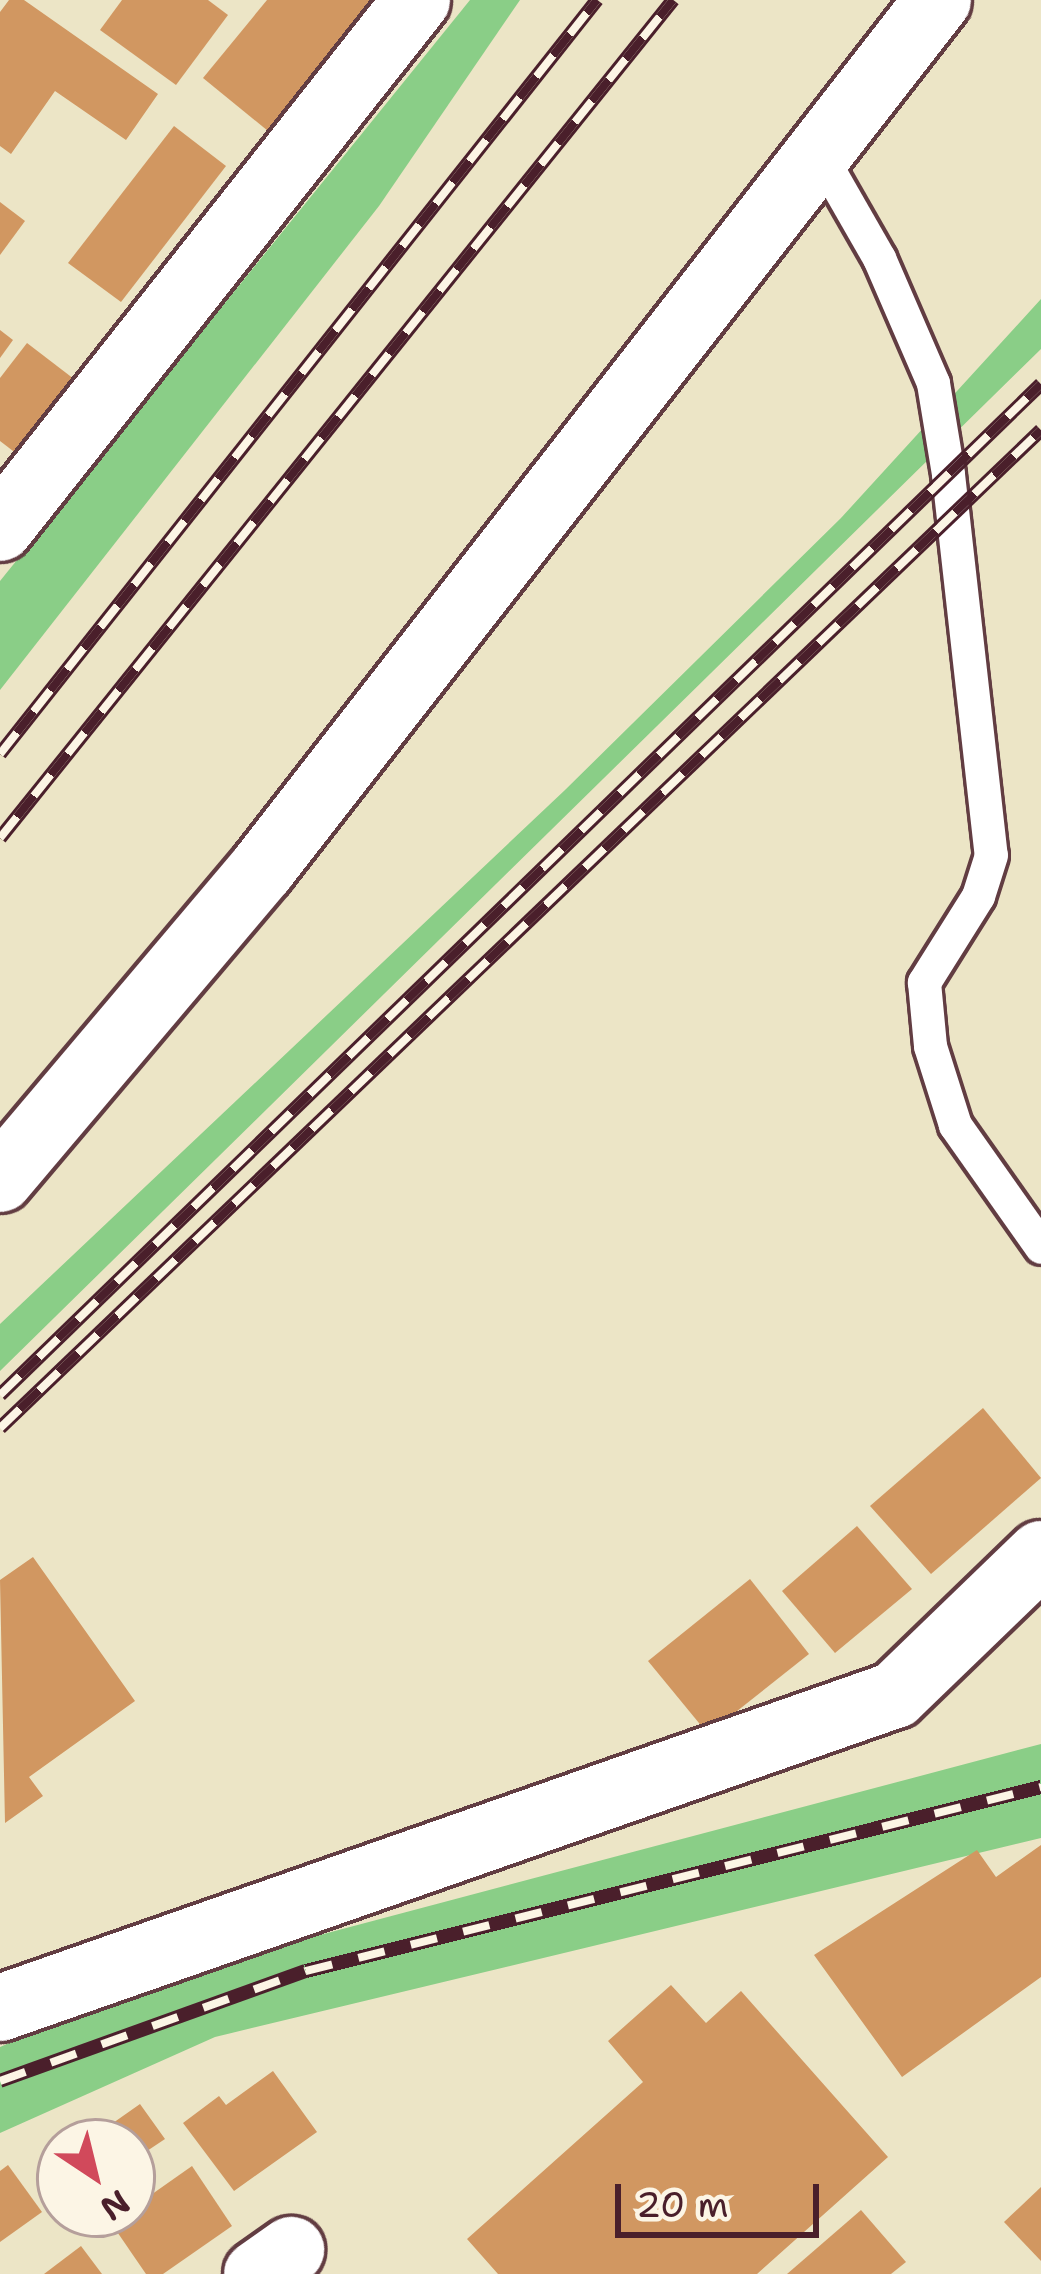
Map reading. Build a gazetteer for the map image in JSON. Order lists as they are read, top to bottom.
{
  "scale_bar": "20 m",
  "north": "bottom right"
}
